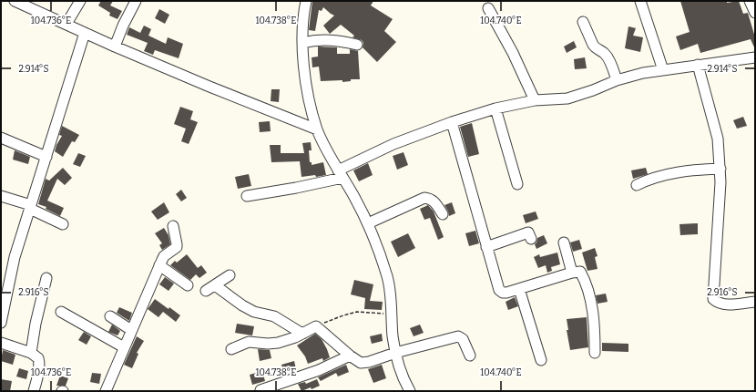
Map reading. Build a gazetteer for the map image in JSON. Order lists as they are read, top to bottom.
{
  "coordinates": [
    "104.736°E",
    "104.738°E",
    "104.740°E",
    "2.914°S",
    "2.916°S"
  ]
}
